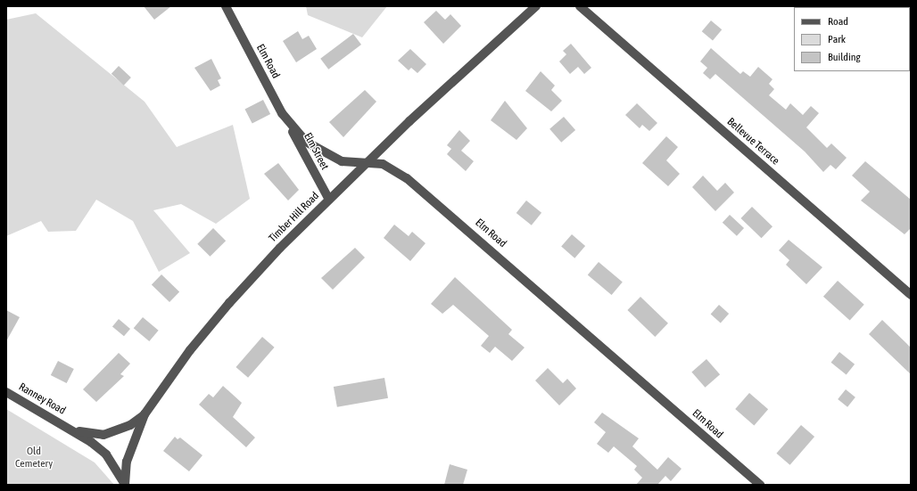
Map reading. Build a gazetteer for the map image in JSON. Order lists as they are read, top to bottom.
{
  "streets": {
    "street": [
      "Elm Road",
      "Bellevue Terrace",
      "Elm Street",
      "Timber Hill Road",
      "Ranney Road"
    ]
  },
  "crossings": [
    ["Elm Road", "Elm Street"],
    ["Elm Road", "Timber Hill Road"],
    ["Elm Street", "Timber Hill Road"],
    ["Timber Hill Road", "Ranney Road"]
  ],
  "parks": ["Old Cemetery"],
  "legend": ["Road", "Park", "Building"]
}
